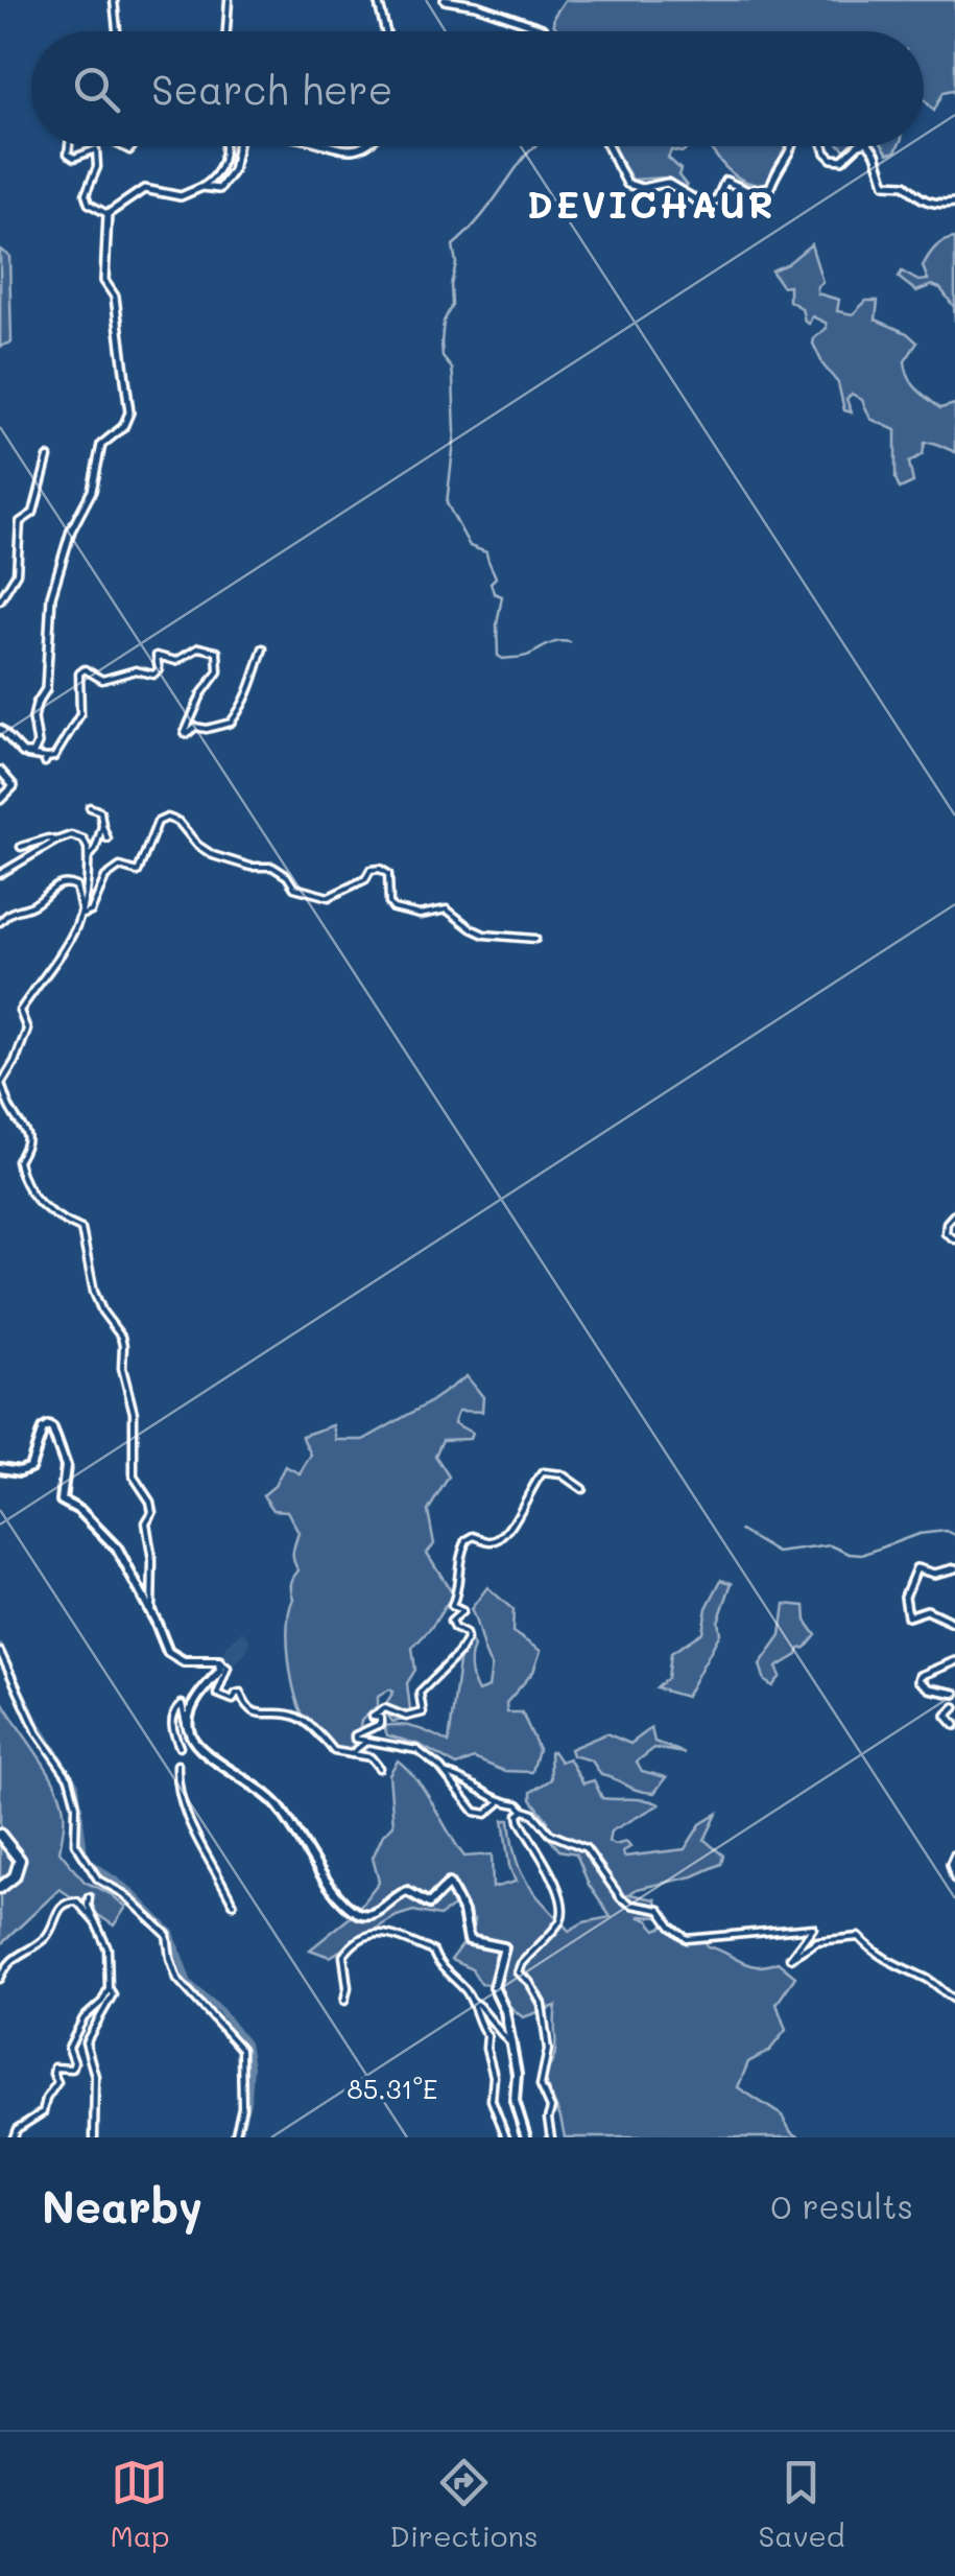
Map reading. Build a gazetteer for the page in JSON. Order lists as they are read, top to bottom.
{
  "districts": ["DEVICHAUR"],
  "page": {
    "search": "Search here",
    "heading": ["Nearby", "0 results"],
    "nav": ["Map", "Directions", "Saved"]
  },
  "coordinates": ["85.31°E"]
}
